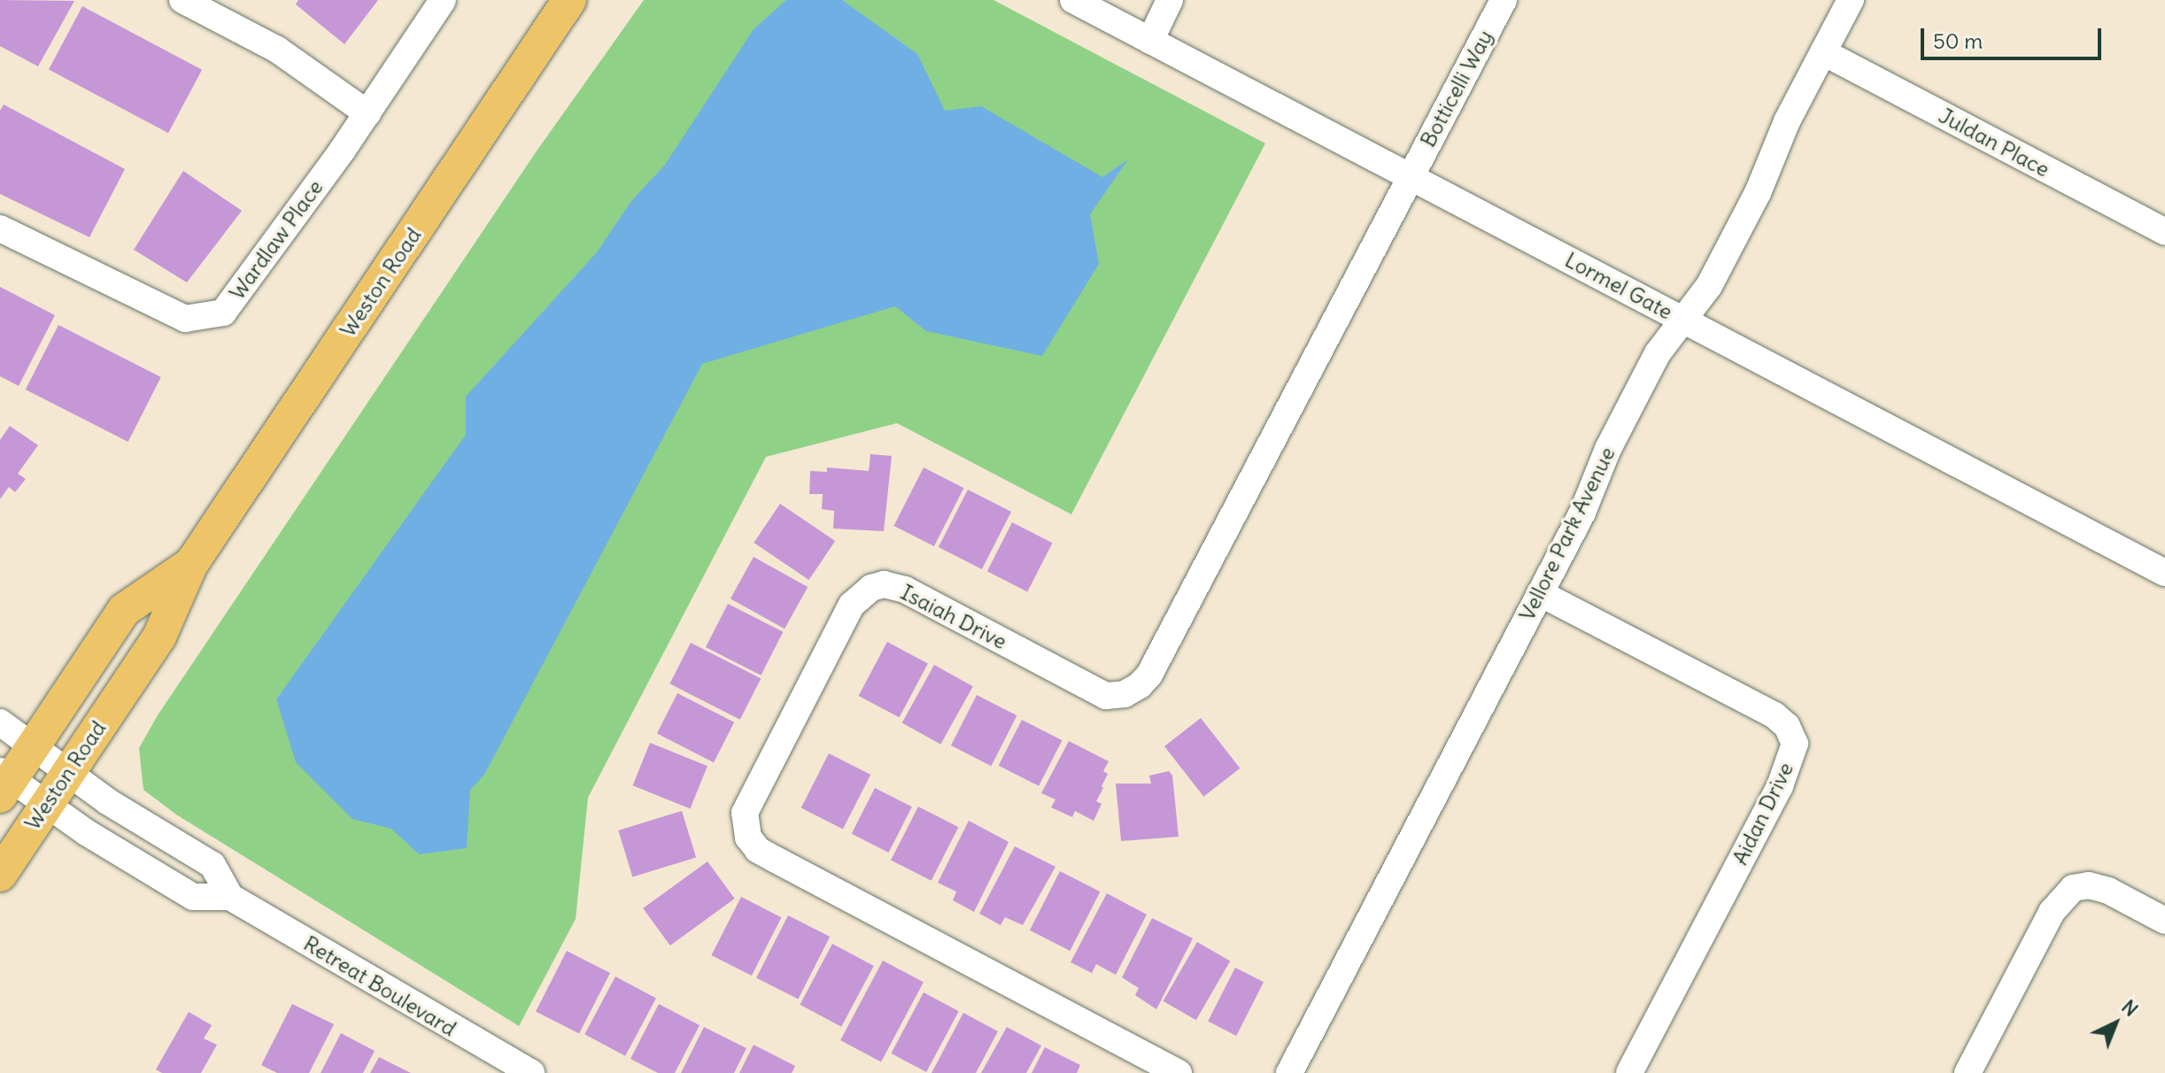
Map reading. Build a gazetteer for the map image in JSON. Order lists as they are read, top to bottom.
{
  "streets": {
    "main road": ["Weston Road"],
    "street": [
      "Botticelli Way",
      "Juldan Place",
      "Wardlaw Place",
      "Lormel Gate",
      "Vellore Park Avenue",
      "Isaiah Drive",
      "Aidan Drive",
      "Retreat Boulevard"
    ]
  },
  "crossings": [
    ["Botticelli Way", "Lormel Gate"],
    ["Botticelli Way", "Isaiah Drive"],
    ["Juldan Place", "Vellore Park Avenue"],
    ["Lormel Gate", "Vellore Park Avenue"],
    ["Lormel Gate", "Isaiah Drive"],
    ["Vellore Park Avenue", "Aidan Drive"]
  ],
  "scale_bar": "50 m",
  "north": "top right"
}
